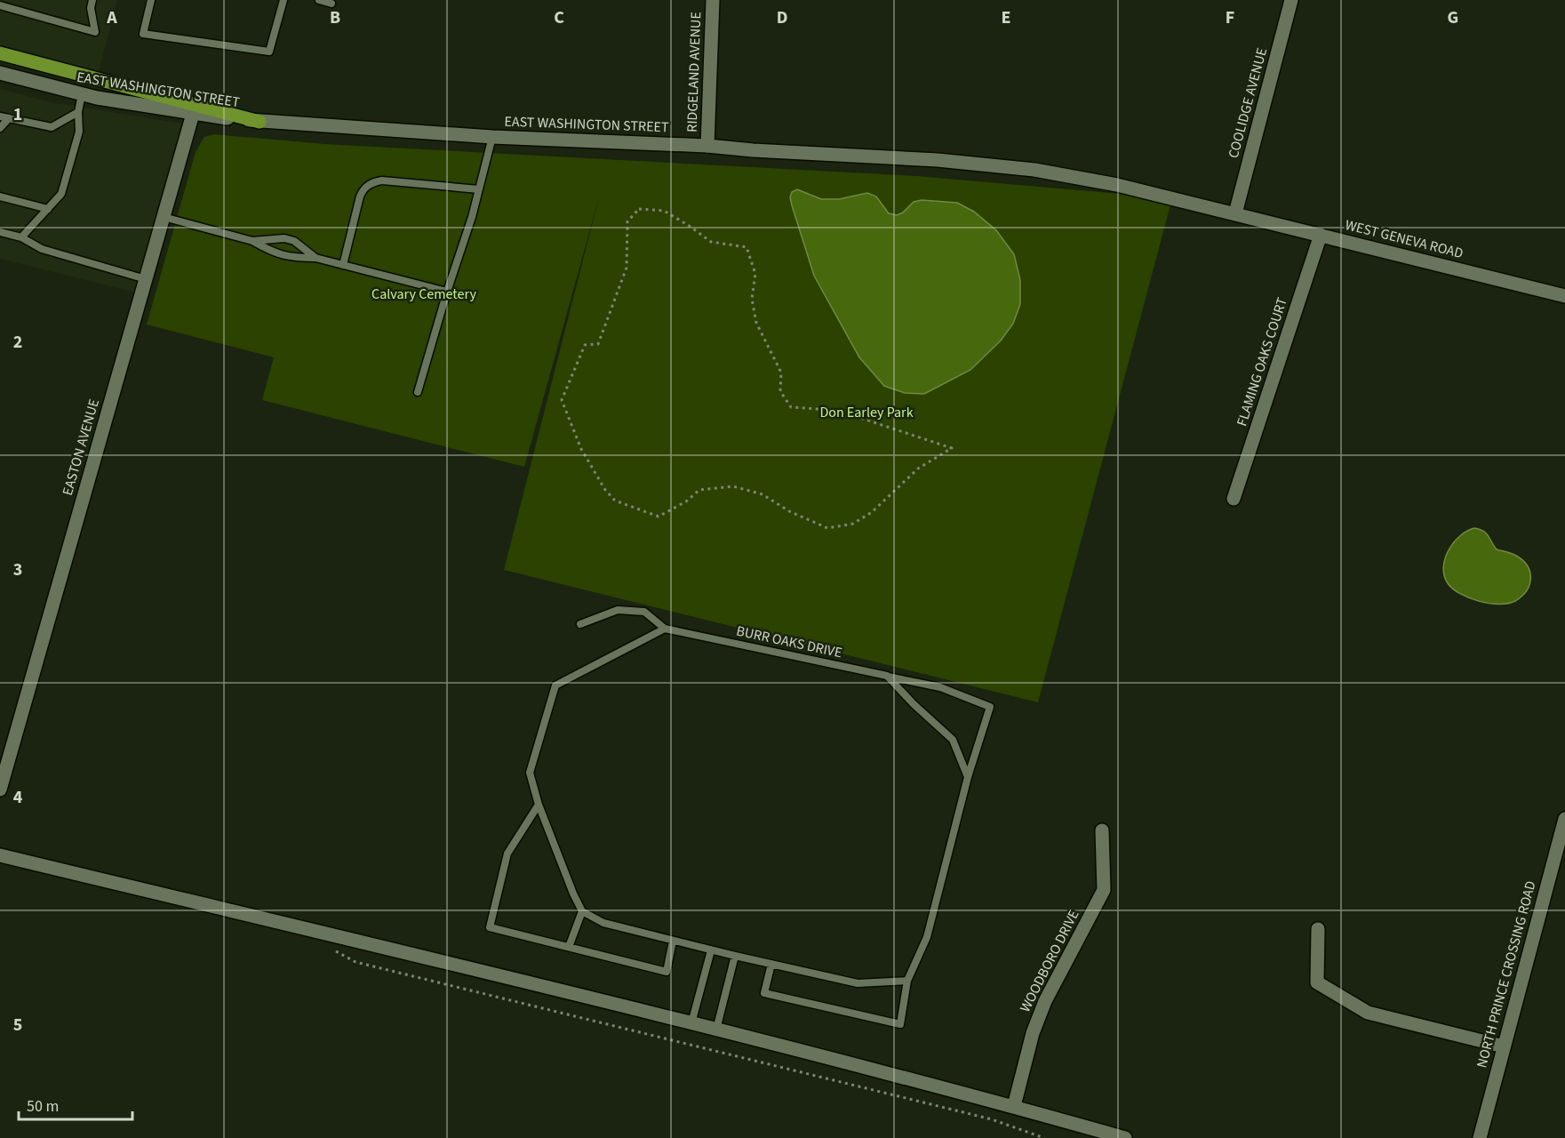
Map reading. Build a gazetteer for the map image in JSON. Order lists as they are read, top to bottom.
{
  "streets": {
    "street": [
      "RIDGELAND AVENUE",
      "EAST WASHINGTON STREET",
      "COOLIDGE AVENUE",
      "WEST GENEVA ROAD",
      "FLAMING OAKS COURT",
      "EASTON AVENUE",
      "WOODBORO DRIVE",
      "NORTH PRINCE CROSSING ROAD"
    ],
    "lane": ["BURR OAKS DRIVE"]
  },
  "crossings": [
    ["RIDGELAND AVENUE", "EAST WASHINGTON STREET"],
    ["EAST WASHINGTON STREET", "COOLIDGE AVENUE"],
    ["EAST WASHINGTON STREET", "WEST GENEVA ROAD"],
    ["EAST WASHINGTON STREET", "EASTON AVENUE"],
    ["COOLIDGE AVENUE", "WEST GENEVA ROAD"],
    ["WEST GENEVA ROAD", "FLAMING OAKS COURT"]
  ],
  "parks": ["Calvary Cemetery", "Don Earley Park"],
  "scale_bar": "50 m",
  "grid": {
    "columns": [
      "A",
      "B",
      "C",
      "D",
      "E",
      "F",
      "G"
    ],
    "rows": [
      "1",
      "2",
      "3",
      "4",
      "5"
    ]
  }
}
